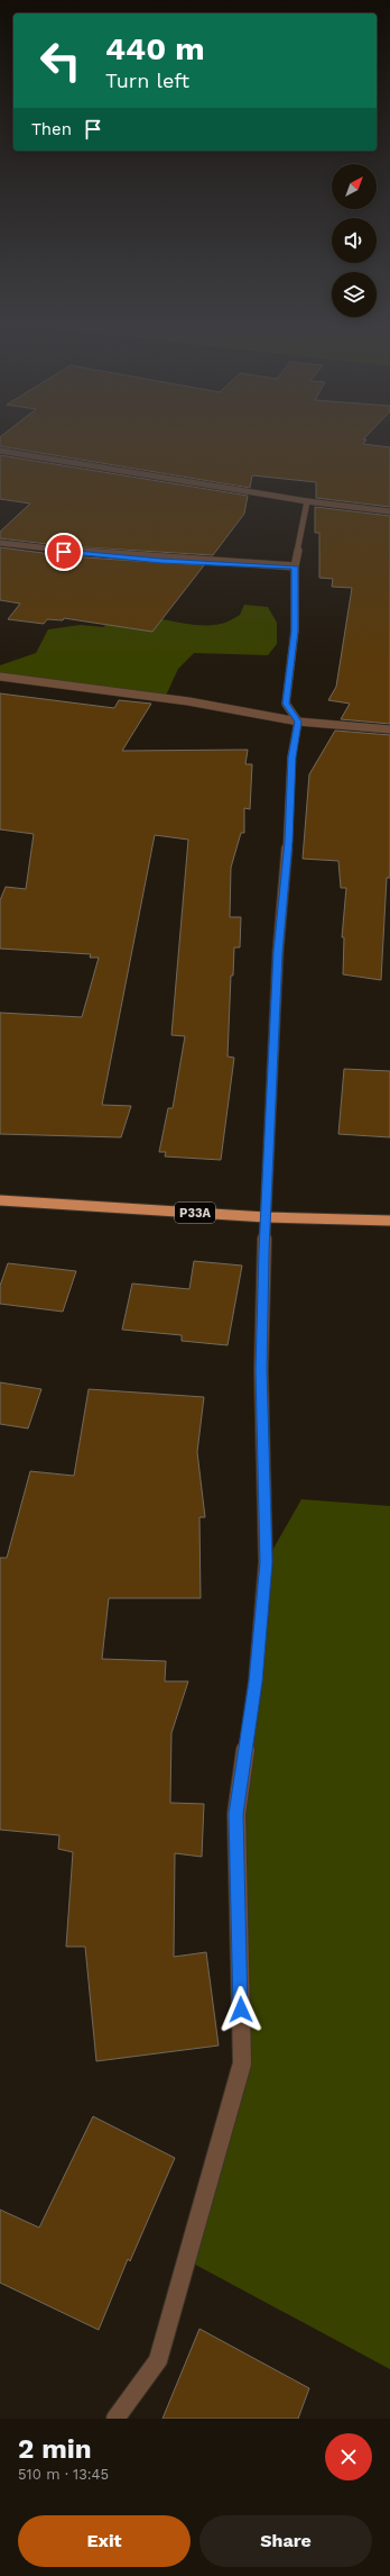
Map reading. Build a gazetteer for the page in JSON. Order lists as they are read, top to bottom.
{
  "streets": {
    "main road": ["P33A"]
  },
  "north": "top right",
  "page": {
    "turn": ["440 m", "Turn left"],
    "then": "Then",
    "heading": ["2 min", "510 m · 13:45"],
    "buttons": ["Exit", "Share"]
  }
}
